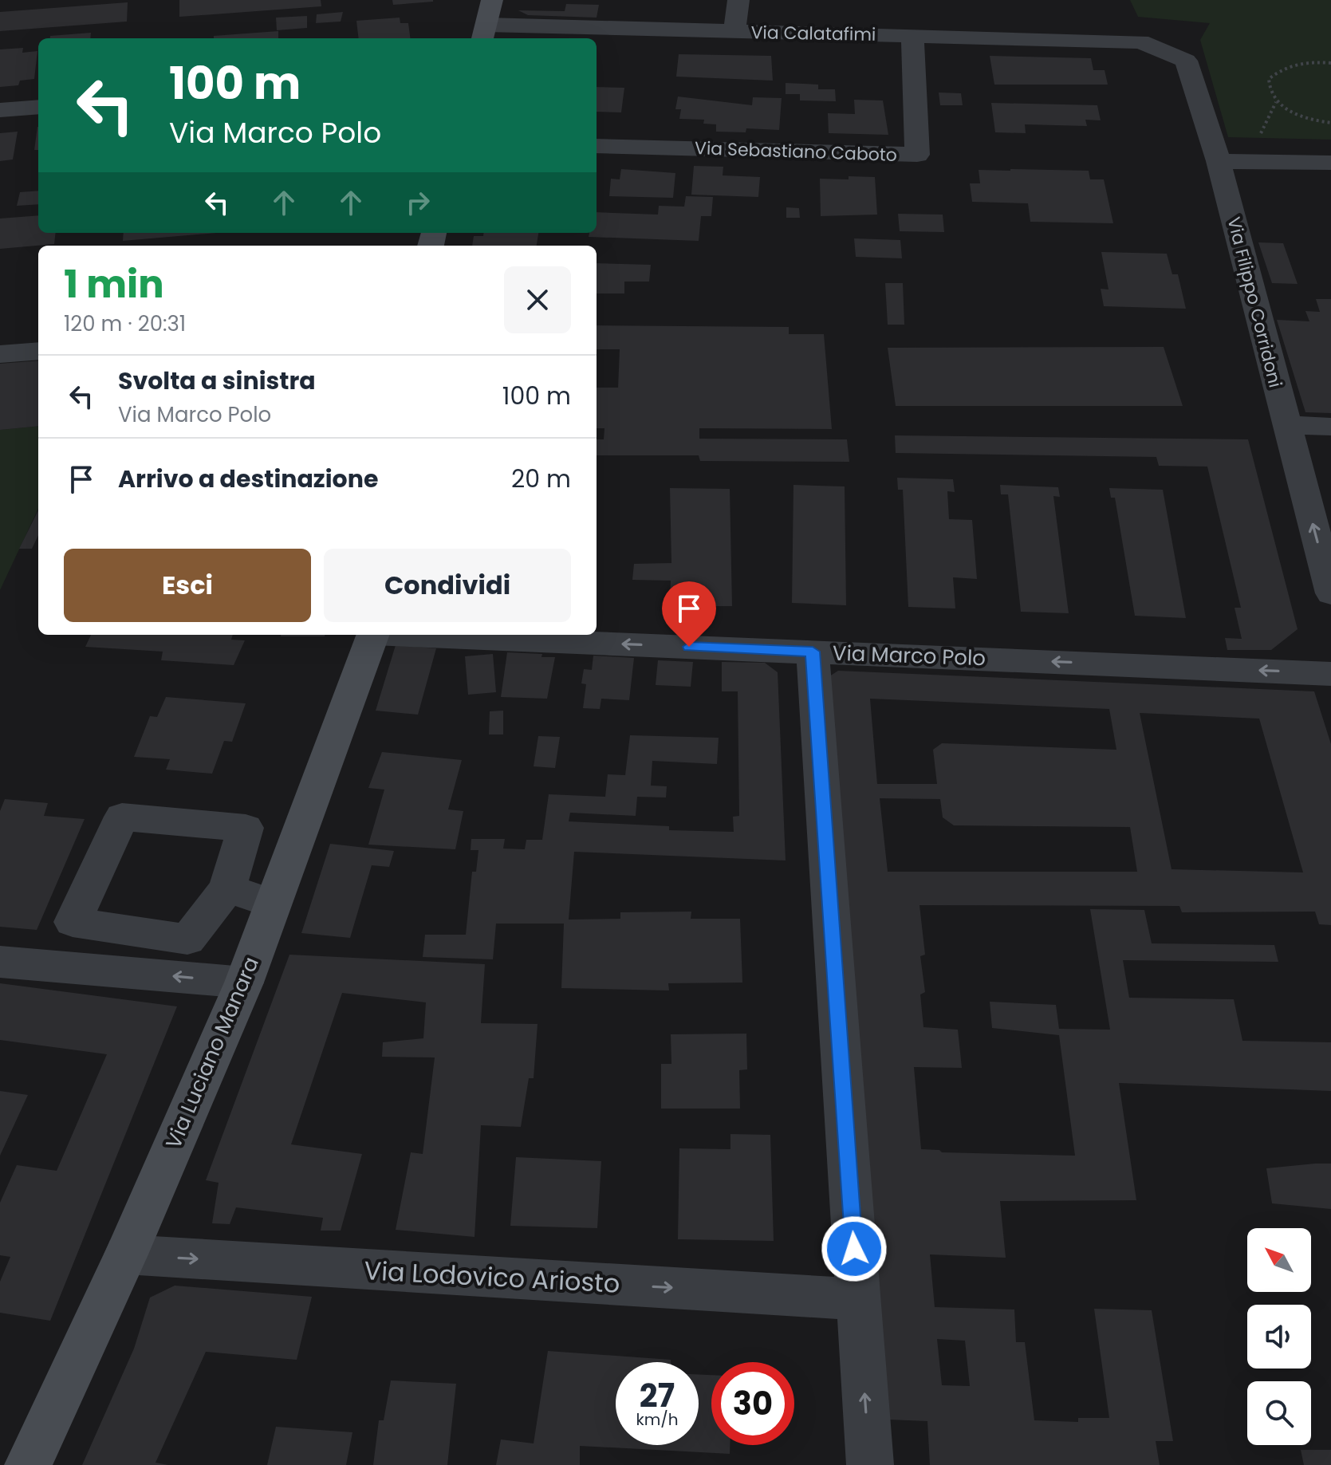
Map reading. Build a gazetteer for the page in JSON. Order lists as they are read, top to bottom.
{
  "streets": {
    "main road": ["Via Luciano Manara"],
    "street": [
      "Via Calatafimi",
      "Via Sebastiano Caboto",
      "Via Filippo Corridoni",
      "Via Marco Polo",
      "Via Lodovico Ariosto"
    ]
  },
  "crossings": [
    ["Via Calatafimi", "Via Sebastiano Caboto"],
    ["Via Calatafimi", "Via Filippo Corridoni"],
    ["Via Luciano Manara", "Via Lodovico Ariosto"]
  ],
  "one_way": ["Via Marco Polo", "Via Lodovico Ariosto"],
  "north": "top left",
  "page": {
    "turn": ["100 m", "Via Marco Polo"],
    "heading": ["1 min", "120 m · 20:31"],
    "list": [
      {
        "name": "Svolta a sinistra",
        "note": "Via Marco Polo",
        "value": "100 m"
      },
      {
        "name": "Arrivo a destinazione",
        "value": "20 m"
      }
    ],
    "buttons": ["Esci", "Condividi"],
    "speed": "27 km/h",
    "limit": "30"
  }
}
